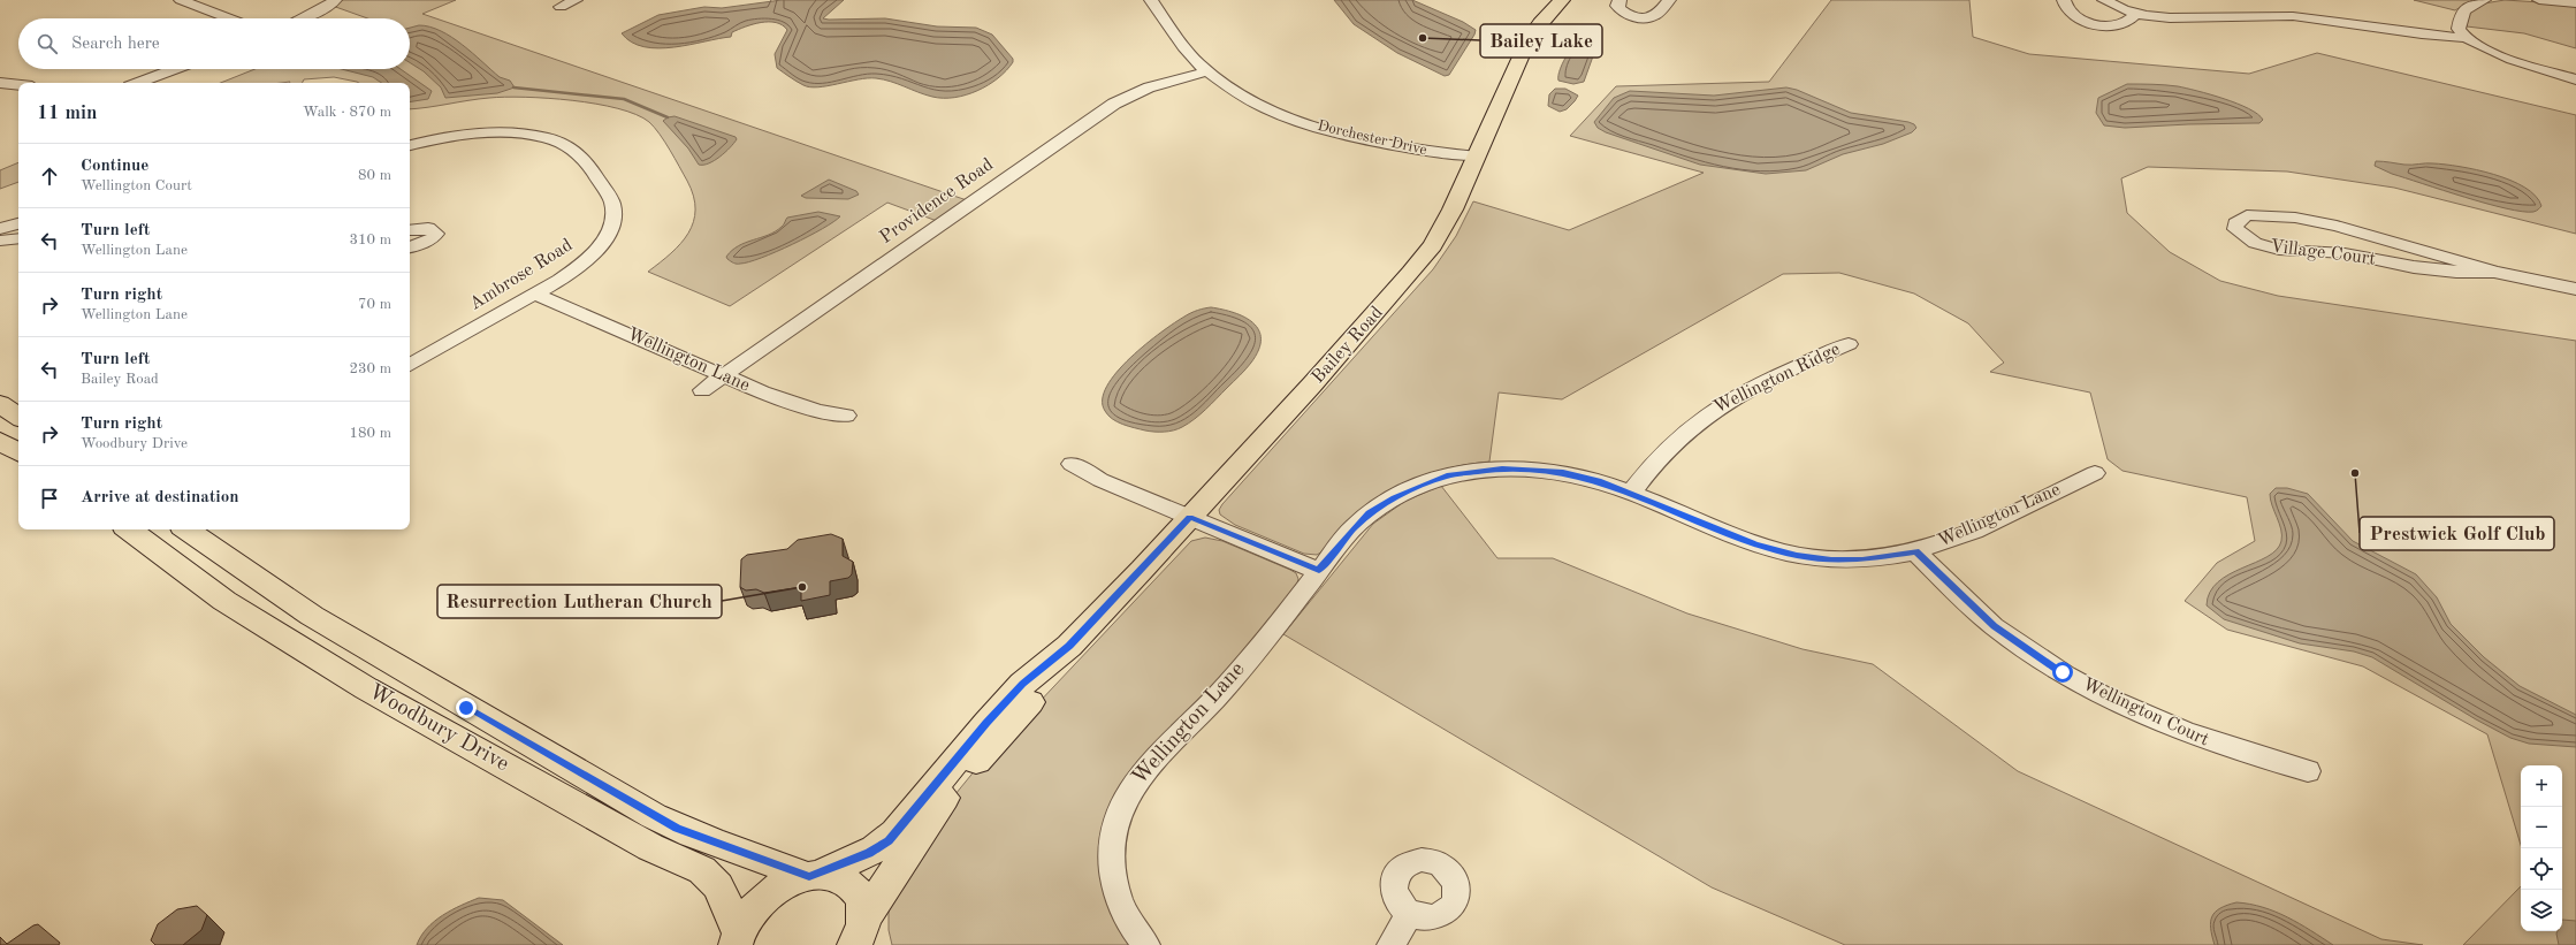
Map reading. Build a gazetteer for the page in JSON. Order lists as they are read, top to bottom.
{
  "streets": {
    "main road": ["Bailey Road", "Woodbury Drive"],
    "street": [
      "Dorchester Drive",
      "Providence Road",
      "Village Court",
      "Ambrose Road",
      "Wellington Lane",
      "Wellington Ridge",
      "Wellington Court"
    ]
  },
  "crossings": [
    ["Dorchester Drive", "Providence Road"],
    ["Dorchester Drive", "Bailey Road"],
    ["Providence Road", "Wellington Lane"],
    ["Ambrose Road", "Wellington Lane"],
    ["Bailey Road", "Woodbury Drive"],
    ["Wellington Lane", "Wellington Ridge"],
    ["Wellington Lane", "Wellington Court"]
  ],
  "places": ["Bailey Lake", "Prestwick Golf Club", "Resurrection Lutheran Church"],
  "page": {
    "search": "Search here",
    "heading": ["11 min", "Walk · 870 m"],
    "list": [
      ["Continue", "Wellington Court", "80 m"],
      ["Turn left", "Wellington Lane", "310 m"],
      ["Turn right", "Wellington Lane", "70 m"],
      ["Turn left", "Bailey Road", "230 m"],
      ["Turn right", "Woodbury Drive", "180 m"],
      "Arrive at destination"
    ],
    "map_buttons": ["+", "−"]
  }
}
